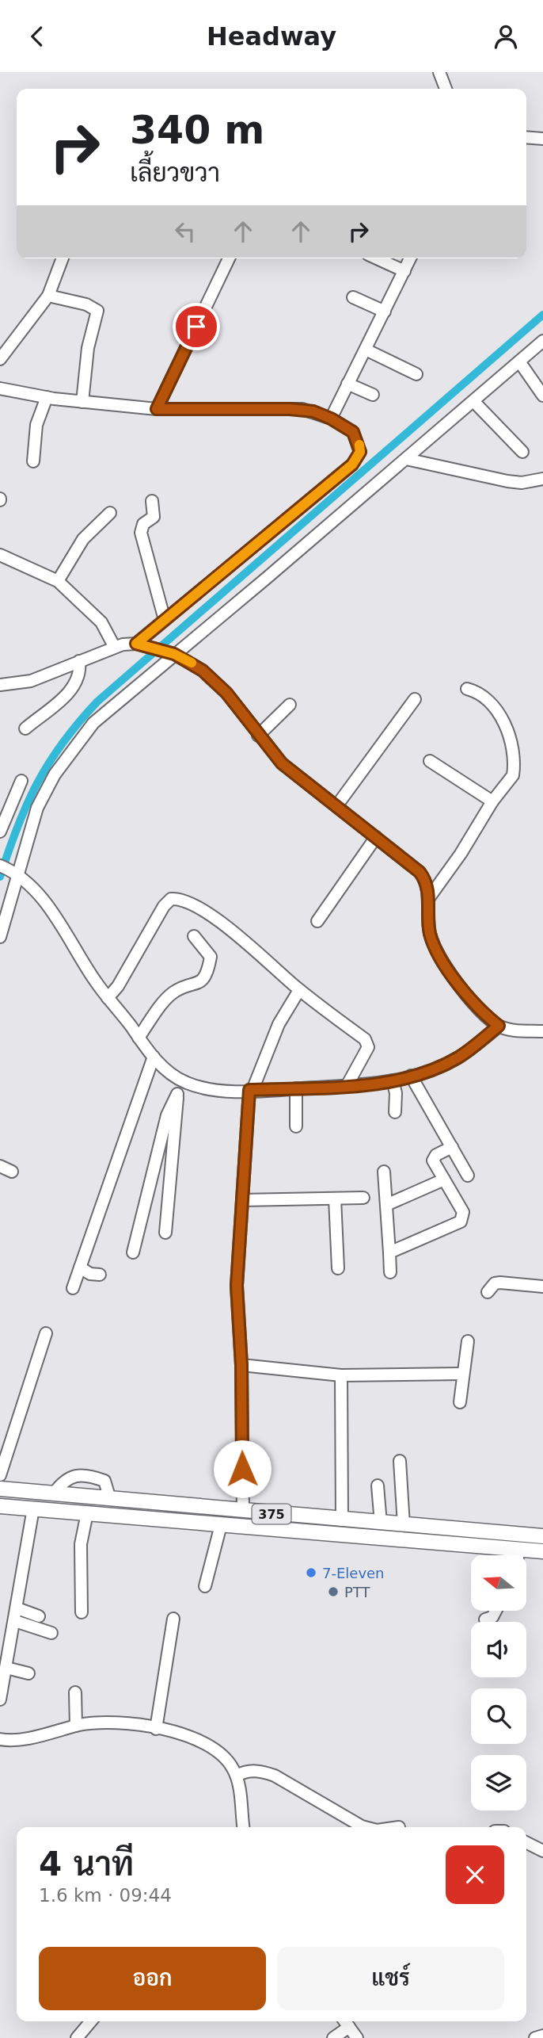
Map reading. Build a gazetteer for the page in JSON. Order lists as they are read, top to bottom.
{
  "streets": {
    "main road": ["375"]
  },
  "places": ["7-Eleven", "PTT"],
  "north": "left",
  "page": {
    "header": "Headway",
    "turn": ["340 m", "เลี้ยวขวา"],
    "heading": ["4 นาที", "1.6 km · 09:44"],
    "buttons": ["ออก", "แชร์"]
  }
}
